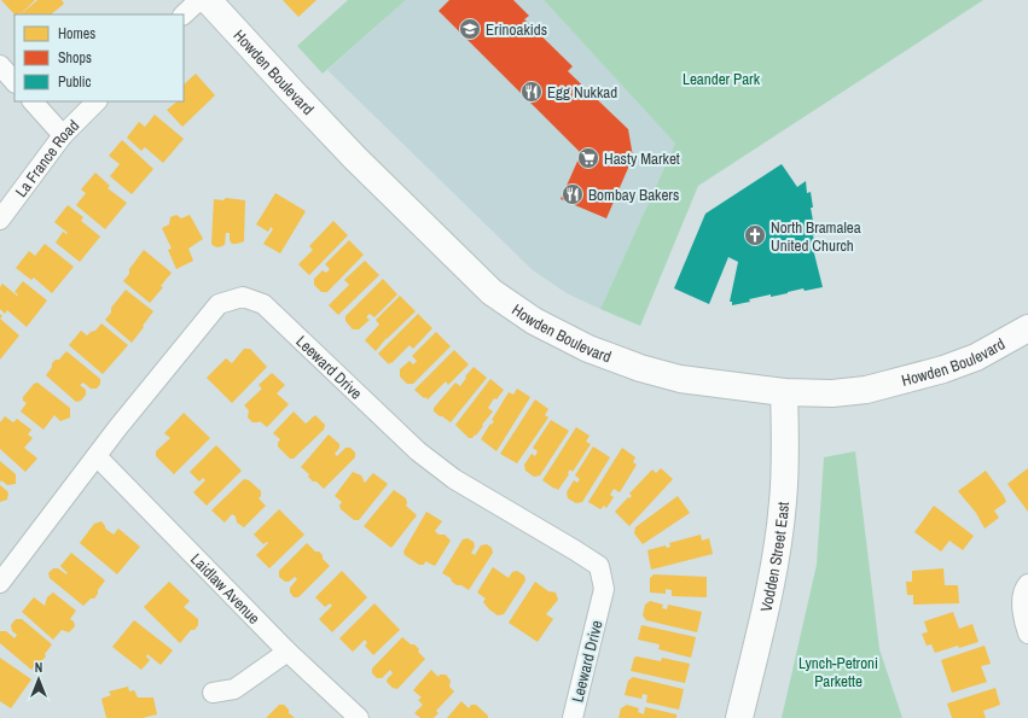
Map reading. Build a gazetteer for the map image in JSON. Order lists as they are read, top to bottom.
{
  "streets": {
    "street": [
      "Howden Boulevard",
      "La France Road",
      "Leeward Drive",
      "Vodden Street East",
      "Laidlaw Avenue"
    ]
  },
  "crossings": [
    ["Howden Boulevard", "Vodden Street East"],
    ["Leeward Drive", "Laidlaw Avenue"]
  ],
  "parks": ["Leander Park", "Lynch-Petroni Parkette"],
  "places": {
    "school or university": ["Erinoakids"],
    "restaurant": ["Egg Nukkad", "Bombay Bakers"],
    "supermarket": ["Hasty Market"],
    "church": ["North Bramalea United Church"]
  },
  "legend": ["Homes", "Shops", "Public"],
  "north": "top"
}
